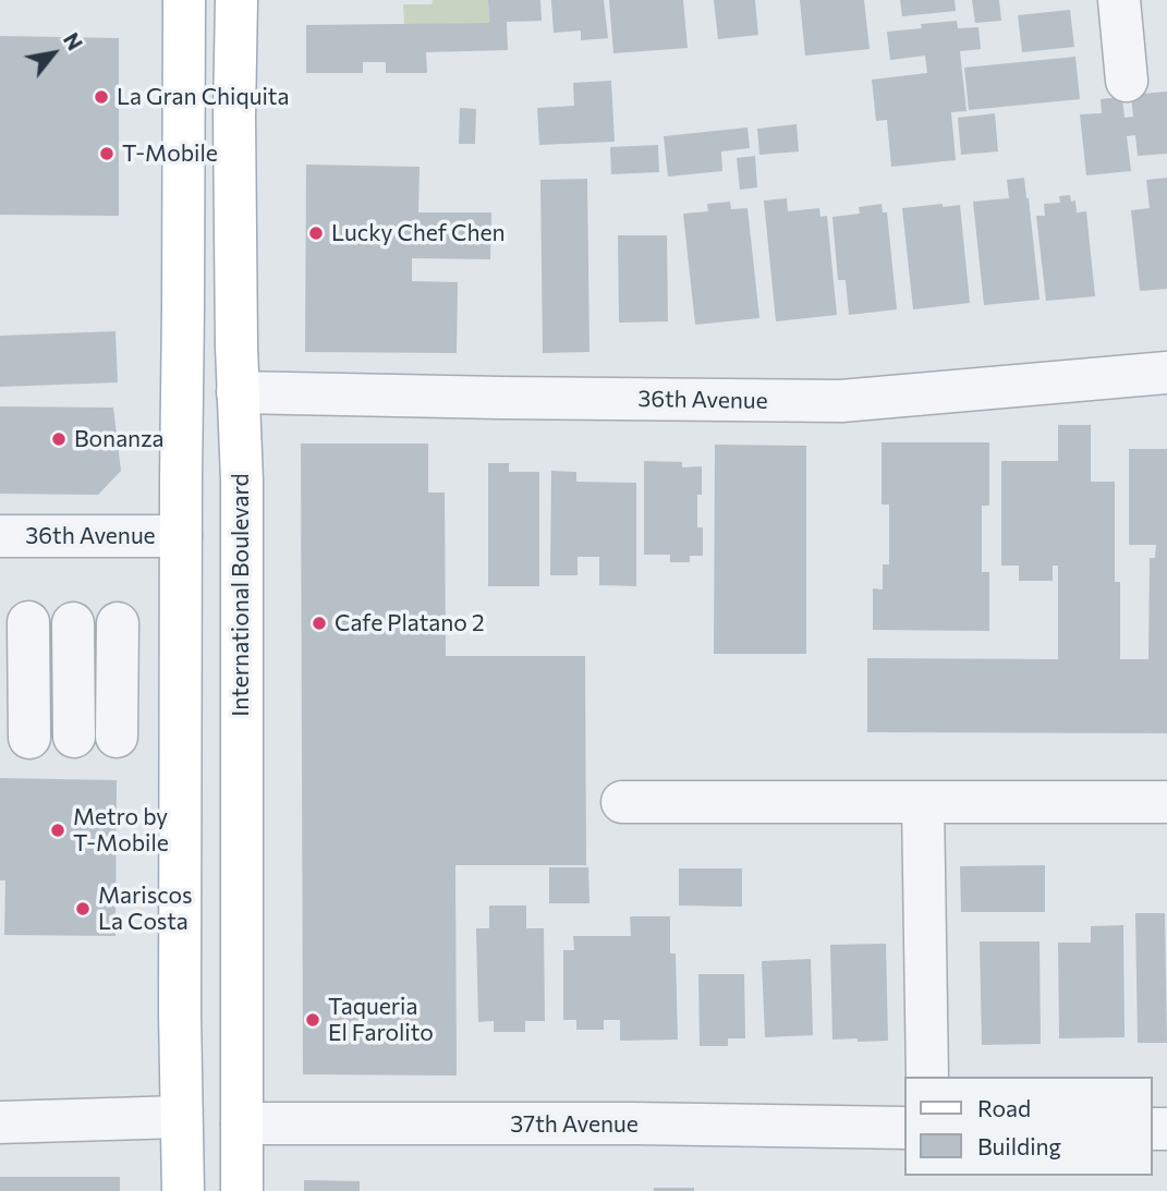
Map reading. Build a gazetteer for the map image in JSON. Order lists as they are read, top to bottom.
{
  "streets": {
    "main road": ["International Boulevard"],
    "street": ["36th Avenue", "37th Avenue"]
  },
  "crossings": [
    ["36th Avenue", "International Boulevard"],
    ["International Boulevard", "37th Avenue"]
  ],
  "places": [
    "La Gran Chiquita",
    "T-Mobile",
    "Lucky Chef Chen",
    "Bonanza",
    "Cafe Platano 2",
    "Metro by T-Mobile",
    "Mariscos La Costa",
    "Taqueria El Farolito"
  ],
  "legend": ["Road", "Building"],
  "north": "top right"
}
